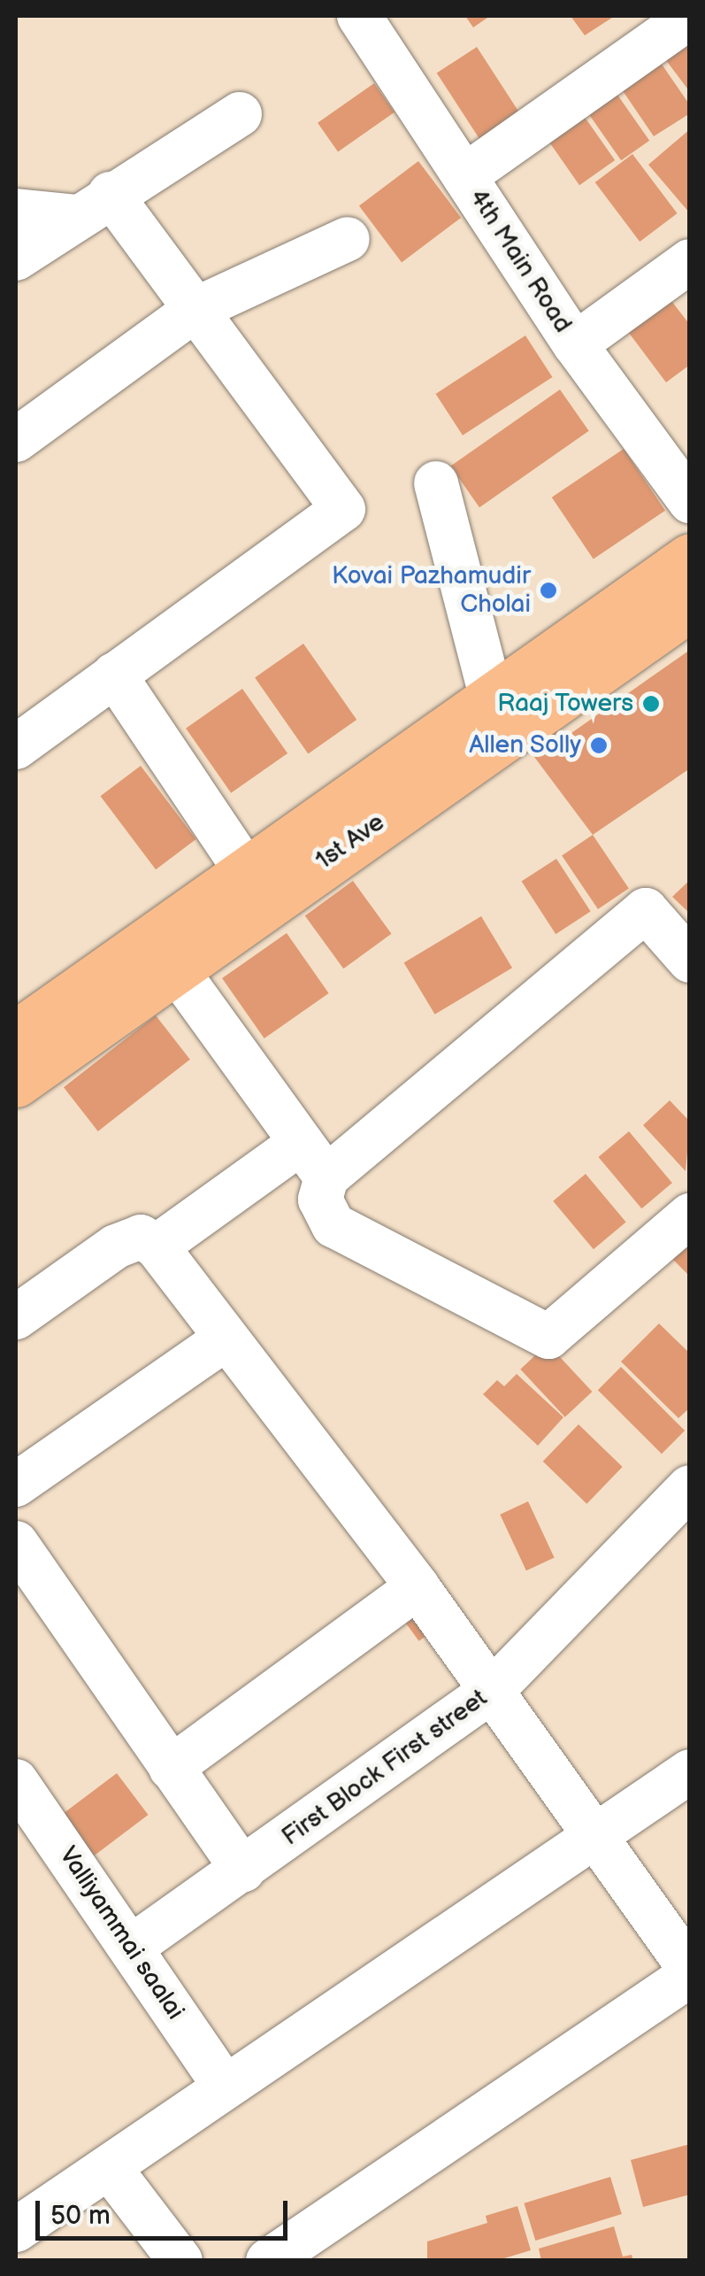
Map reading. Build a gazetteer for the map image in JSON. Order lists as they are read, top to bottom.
{
  "streets": {
    "main road": ["1st Ave"],
    "street": ["4th Main Road", "First Block First street", "Valliyammai saalai"]
  },
  "crossings": [
    ["First Block First street", "Valliyammai saalai"]
  ],
  "places": ["Kovai Pazhamudir Cholai", "Raaj Towers", "Allen Solly"],
  "scale_bar": "50 m"
}
